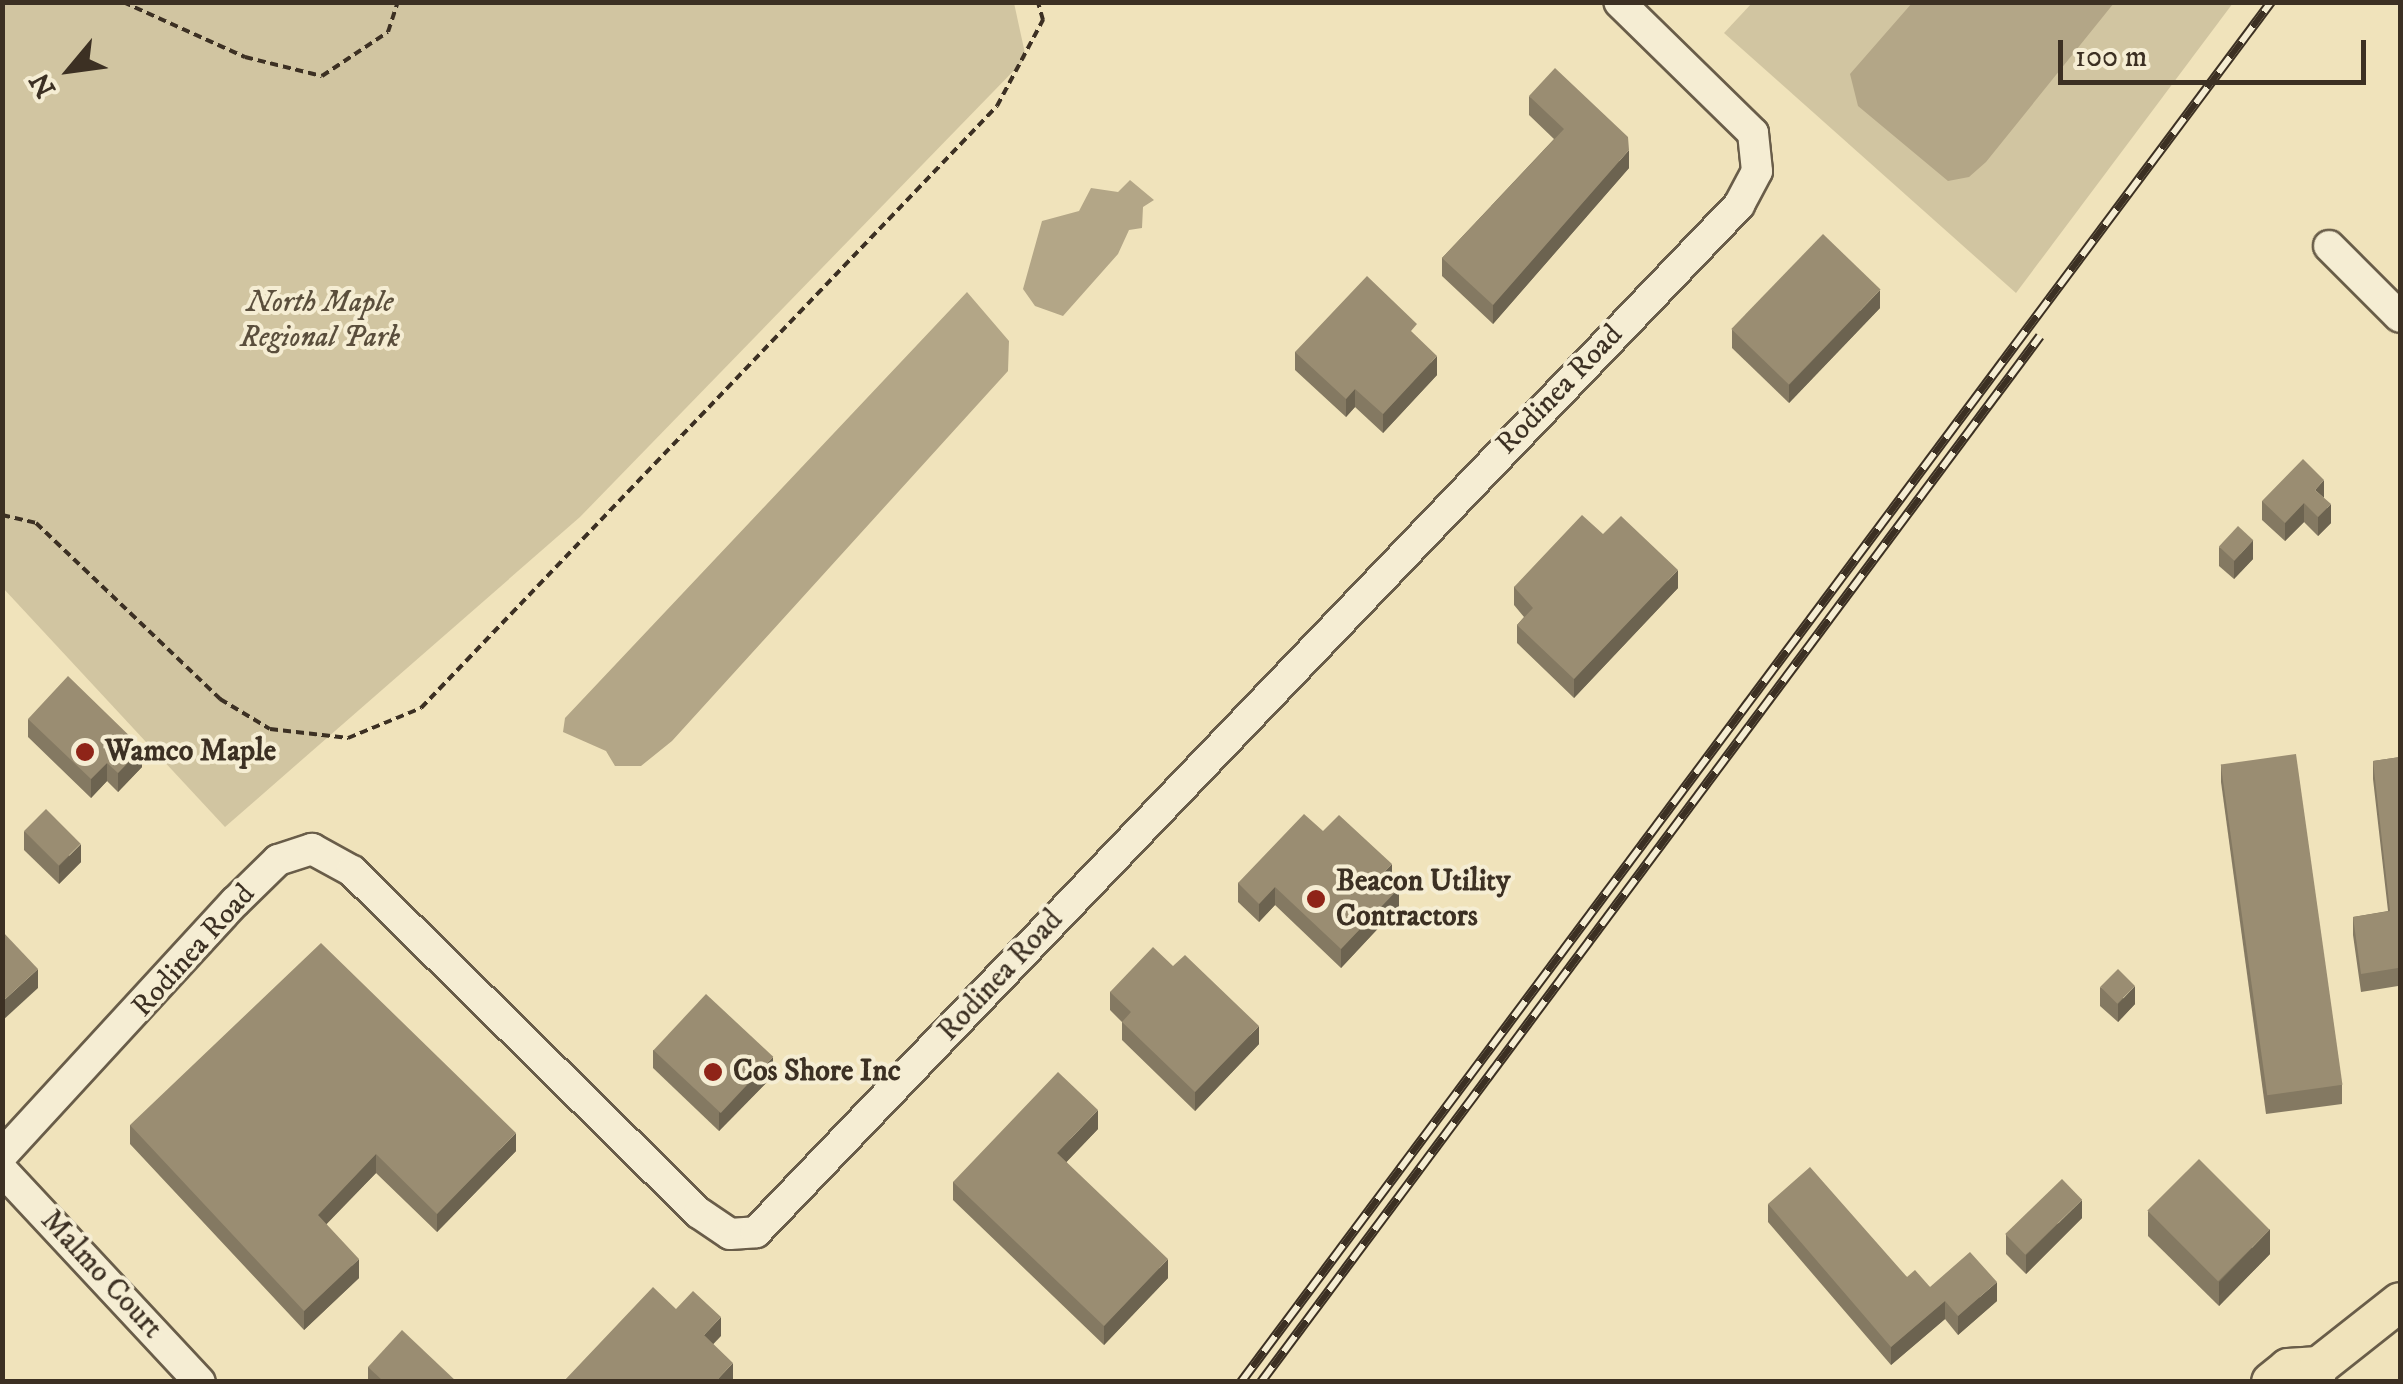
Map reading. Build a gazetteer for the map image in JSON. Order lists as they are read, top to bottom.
{
  "streets": {
    "street": ["Rodinea Road", "Malmo Court"]
  },
  "parks": ["North Maple Regional Park"],
  "places": ["Wamco Maple", "Beacon Utility Contractors", "Cos Shore Inc"],
  "scale_bar": "100 m",
  "north": "bottom left"
}
